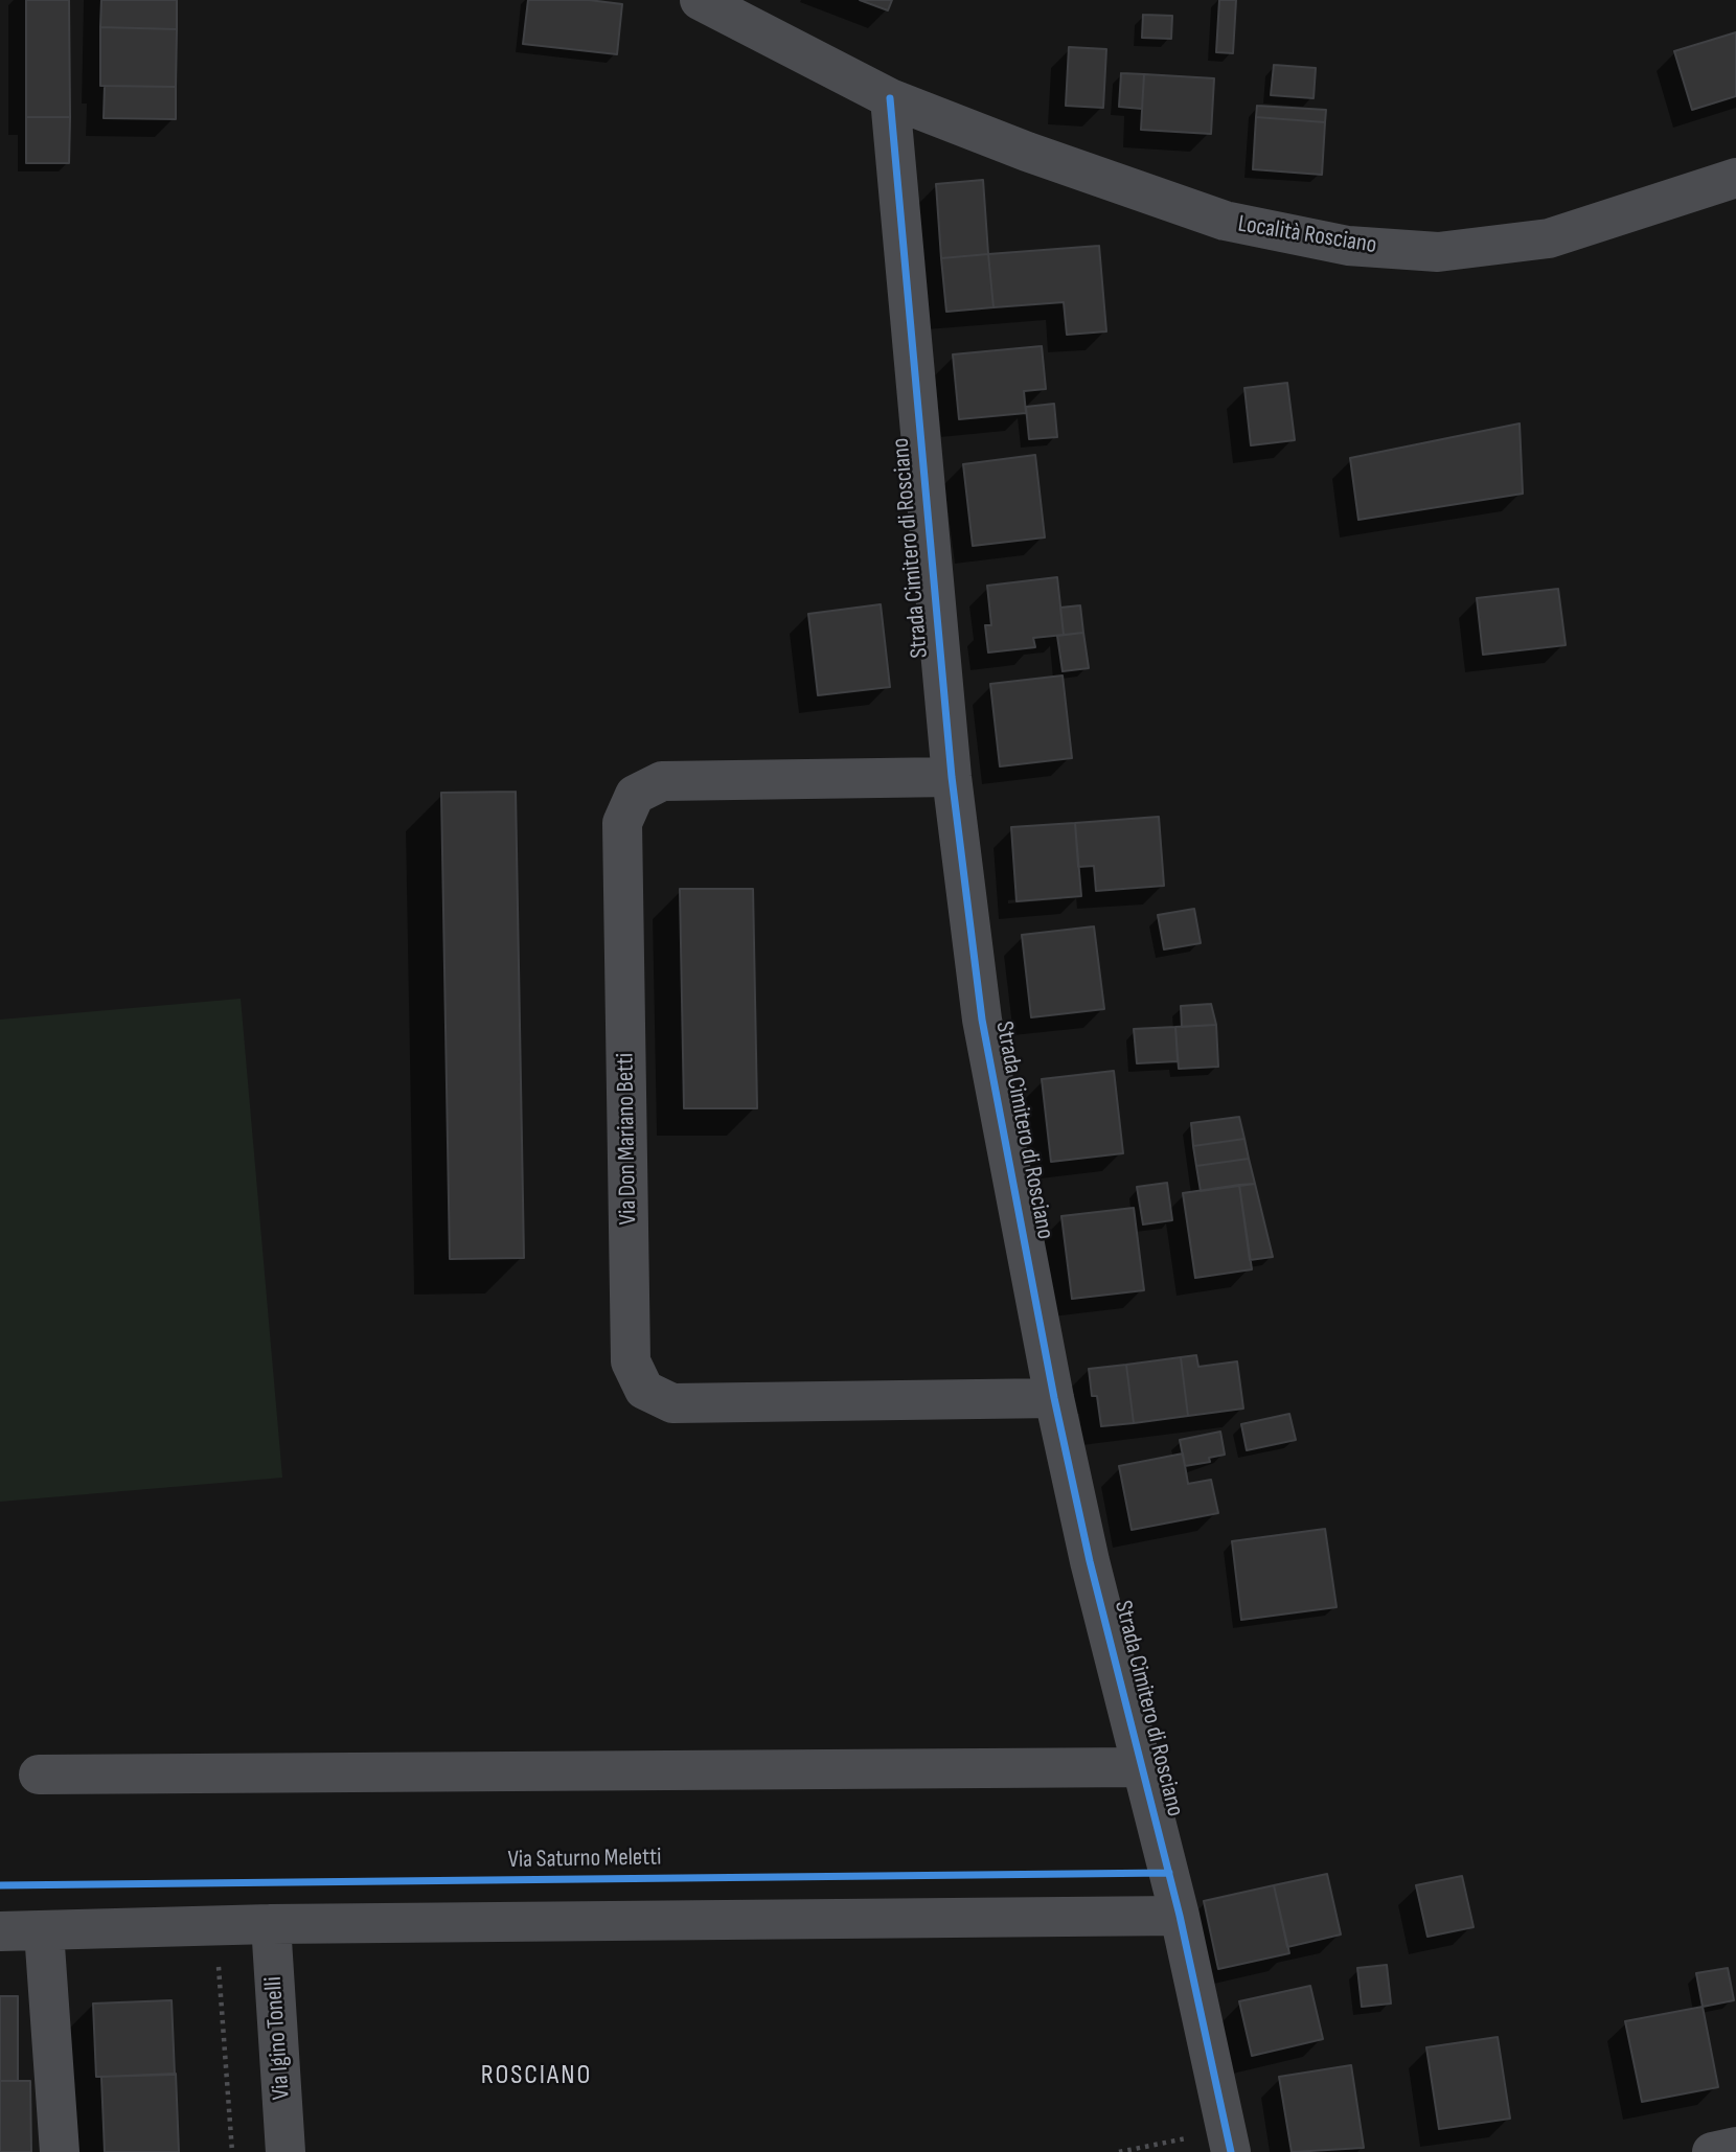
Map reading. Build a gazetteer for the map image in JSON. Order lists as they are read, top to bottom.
{
  "streets": {
    "street": [
      "Località Rosciano",
      "Strada Cimitero di Rosciano",
      "Via Don Mariano Betti",
      "Via Igino Tonelli"
    ],
    "cycle path": ["Via Saturno Meletti"]
  },
  "crossings": [
    ["Località Rosciano", "Strada Cimitero di Rosciano"],
    ["Strada Cimitero di Rosciano", "Via Don Mariano Betti"]
  ],
  "districts": ["ROSCIANO"]
}
